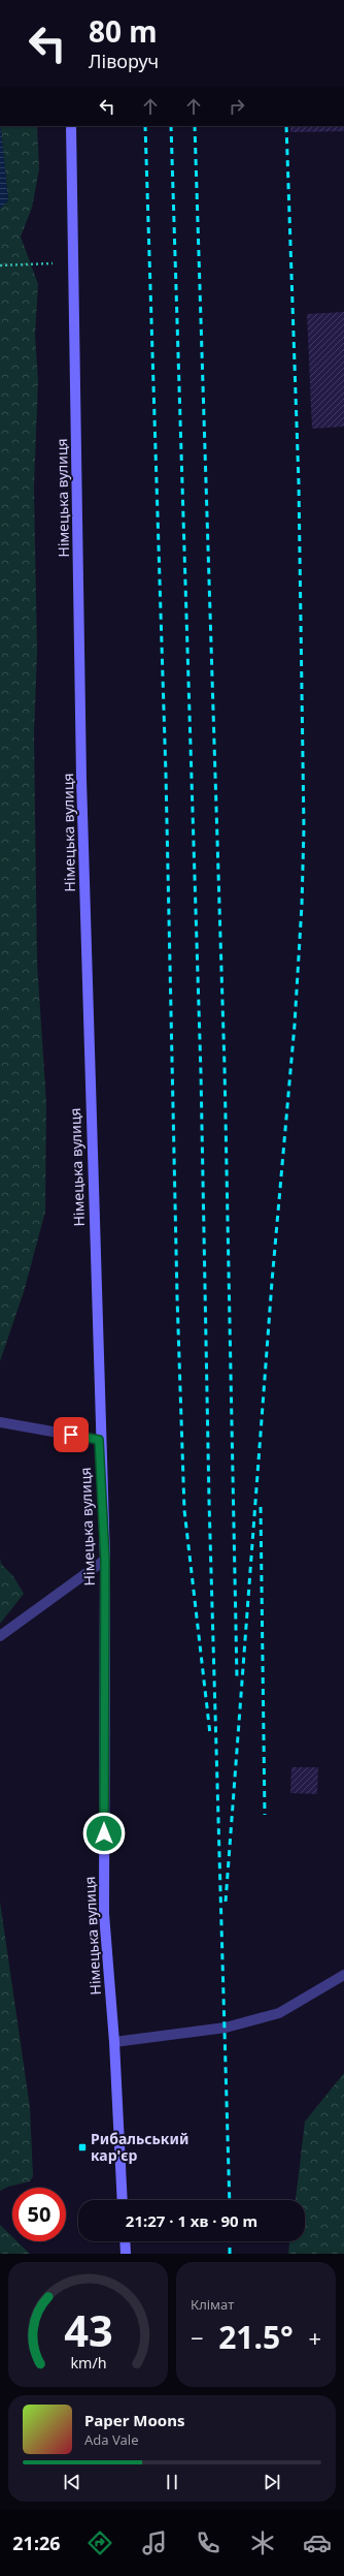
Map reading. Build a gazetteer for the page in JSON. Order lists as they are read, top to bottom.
{
  "streets": {
    "main road": ["Німецька вулиця"]
  },
  "places": {
    "transit": ["Рибальський кар'єр"]
  },
  "page": {
    "turn": ["80 m", "Ліворуч"],
    "limit": "50",
    "trip": "21:27 · 1 хв · 90 m",
    "tile": "Клімат",
    "heat": ["−", "21.5°", "+"],
    "song": ["Paper Moons", "Ada Vale"],
    "tabs": "21:26",
    "gauge": ["43", "km/h"]
  }
}
